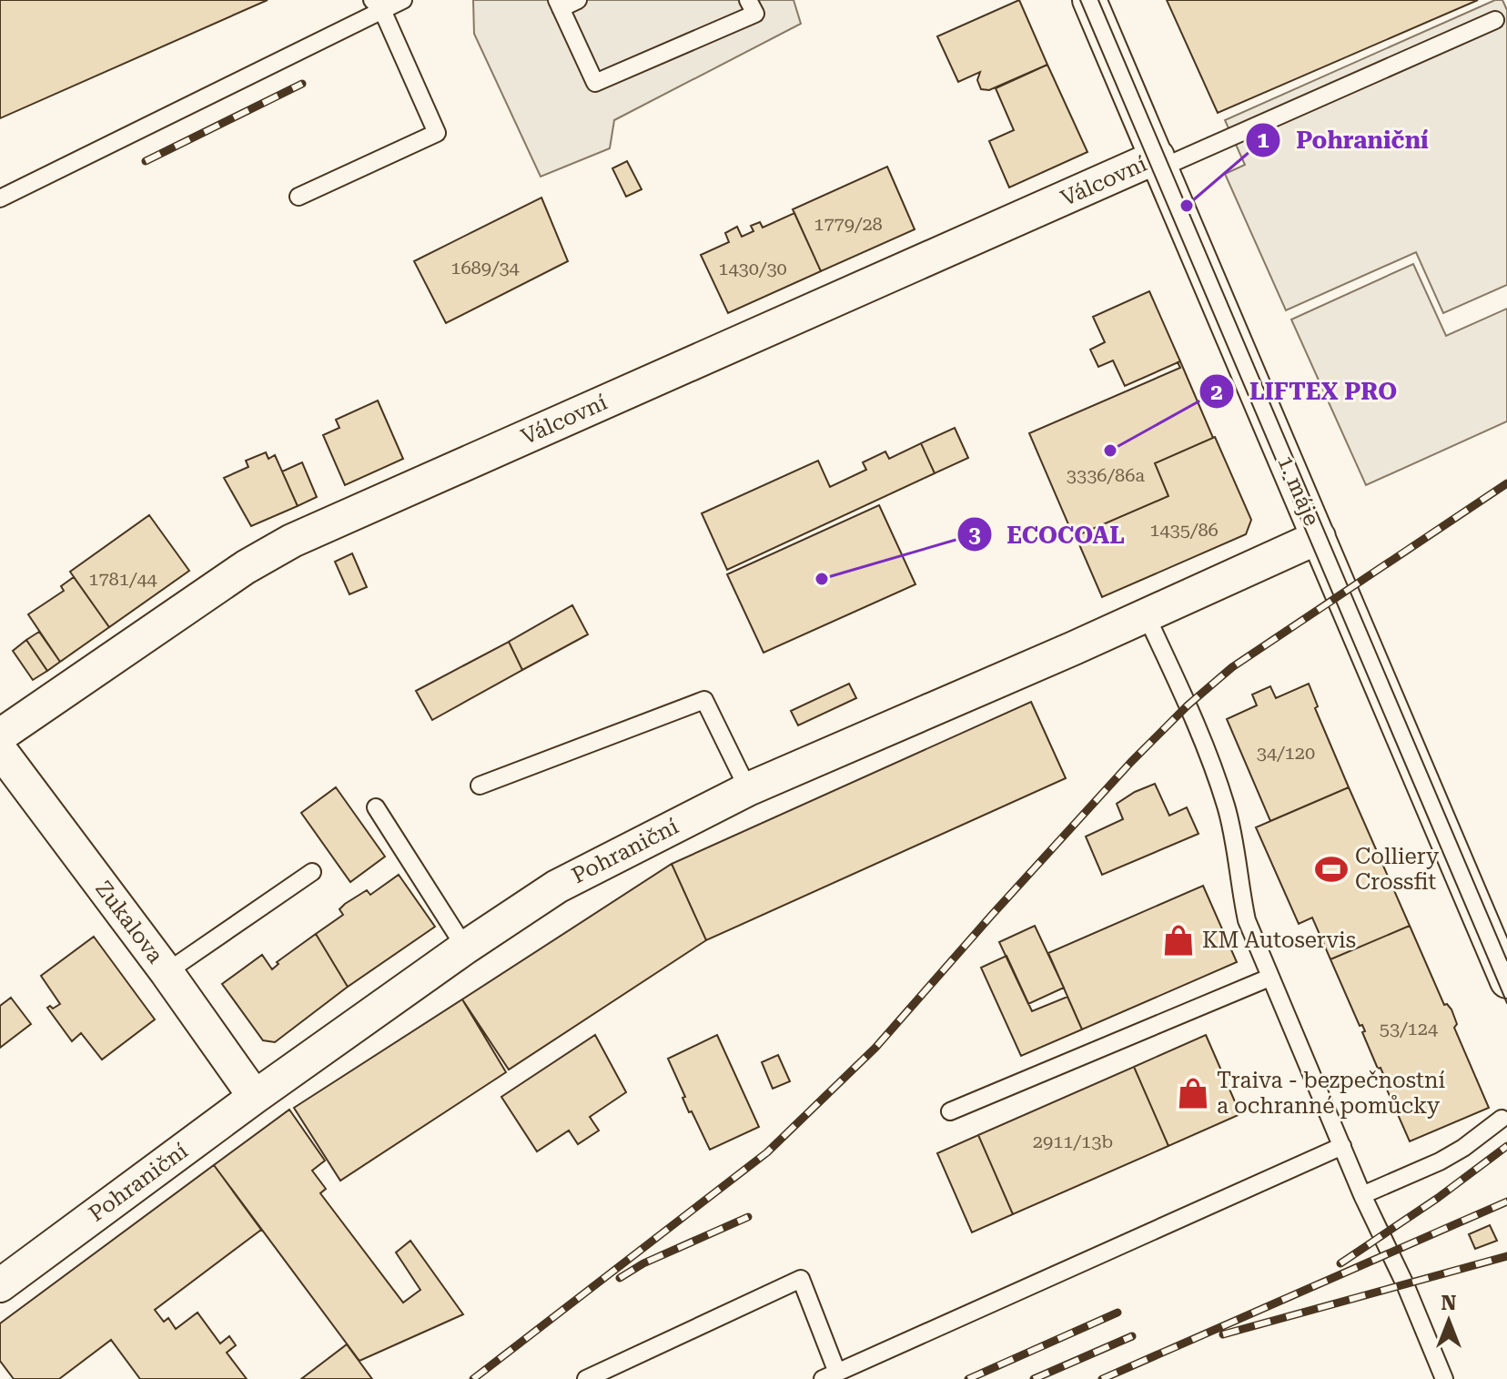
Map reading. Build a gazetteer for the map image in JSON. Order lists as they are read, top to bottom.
{
  "streets": {
    "street": [
      "Válcovní",
      "1. máje",
      "Pohraniční",
      "Zukalova"
    ]
  },
  "crossings": [
    ["Válcovní", "1. máje"],
    ["1. máje", "Pohraniční"],
    ["Pohraniční", "Zukalova"]
  ],
  "places": {
    "other": ["Pohraniční", "LIFTEX PRO", "ECOCOAL"],
    "sports": ["Colliery Crossfit"],
    "shop": ["KM Autoservis", "Traiva - bezpečnostní a ochranné pomůcky"]
  },
  "house_numbers": [
    "1779/28",
    "1689/34",
    "1430/30",
    "3336/86a",
    "1435/86",
    "1781/44",
    "34/120",
    "53/124",
    "2911/13b"
  ],
  "north": "top"
}
